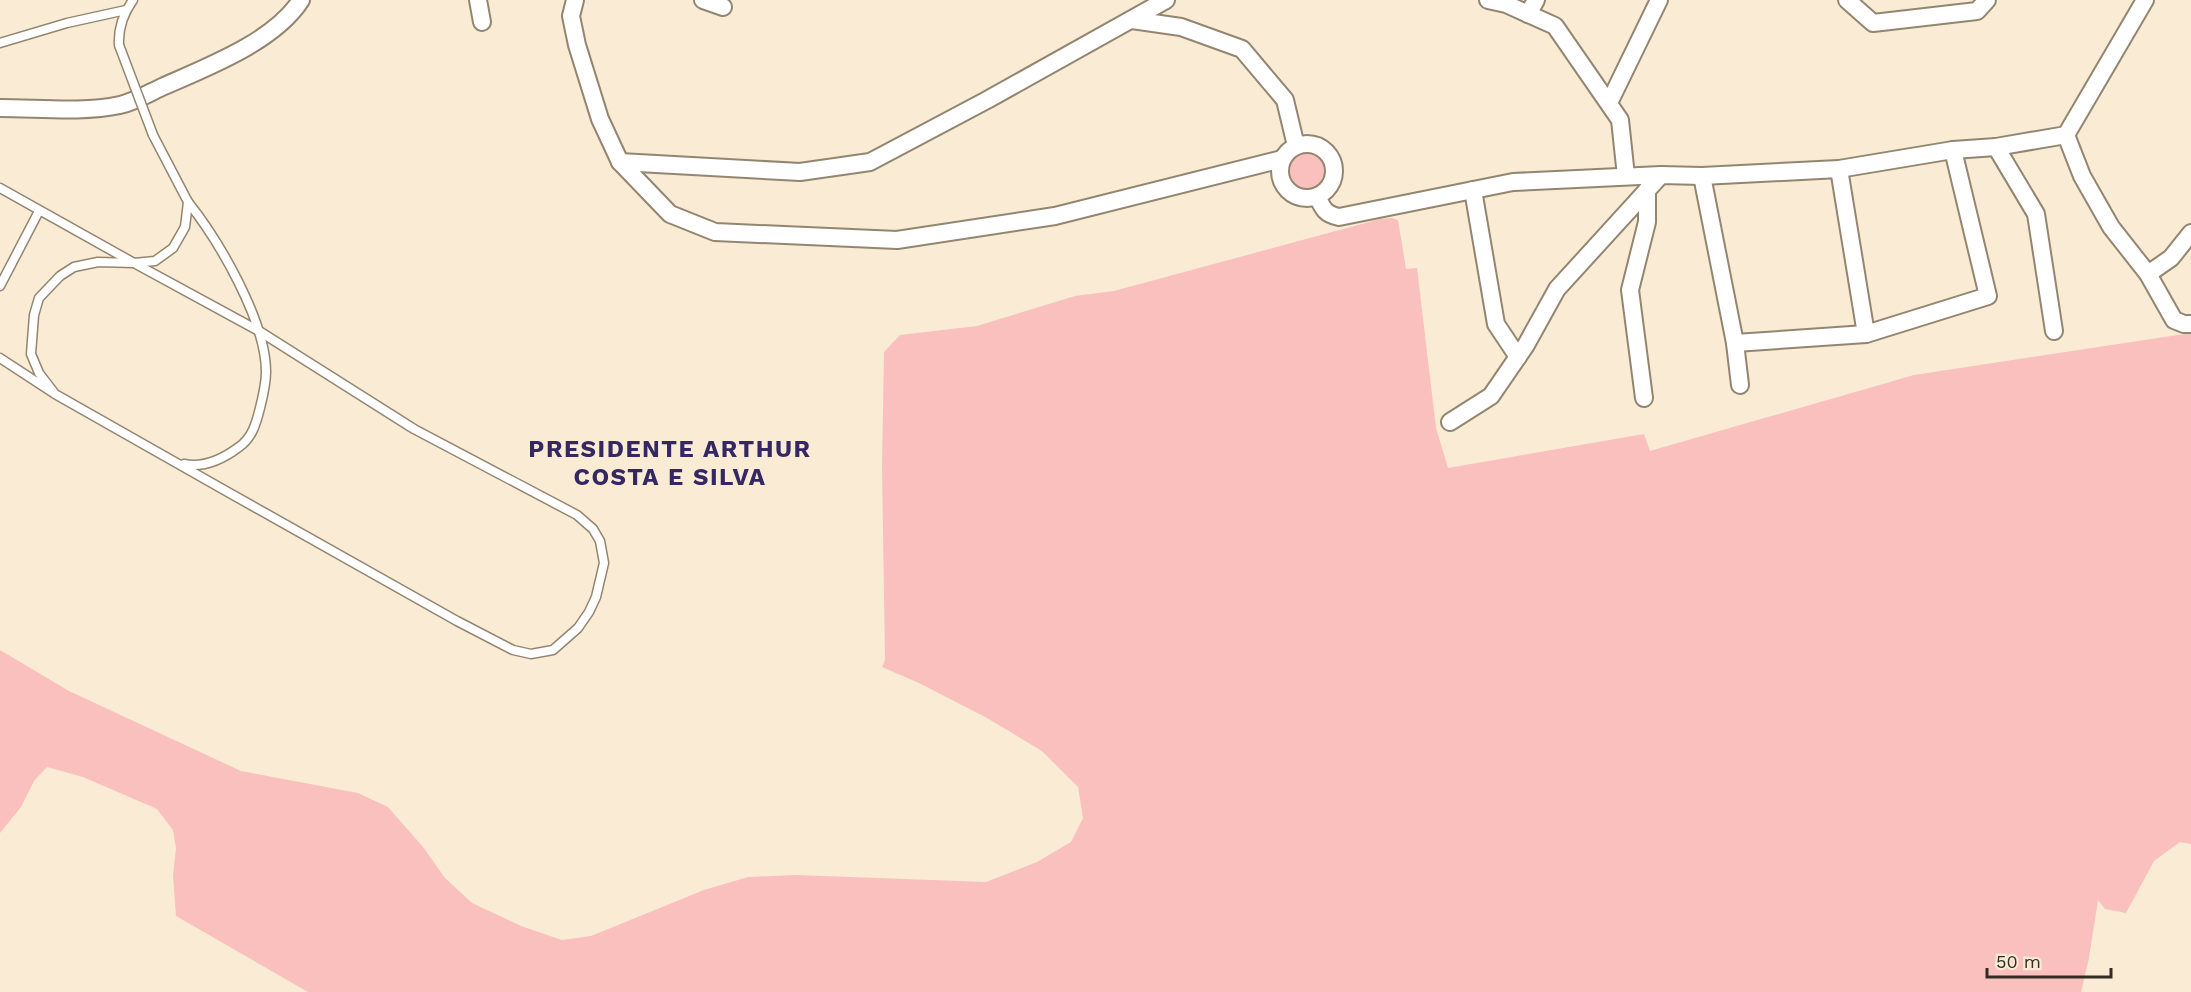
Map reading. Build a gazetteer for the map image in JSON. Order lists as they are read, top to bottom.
{
  "districts": ["PRESIDENTE ARTHUR COSTA E SILVA"],
  "scale_bar": "50 m"
}
